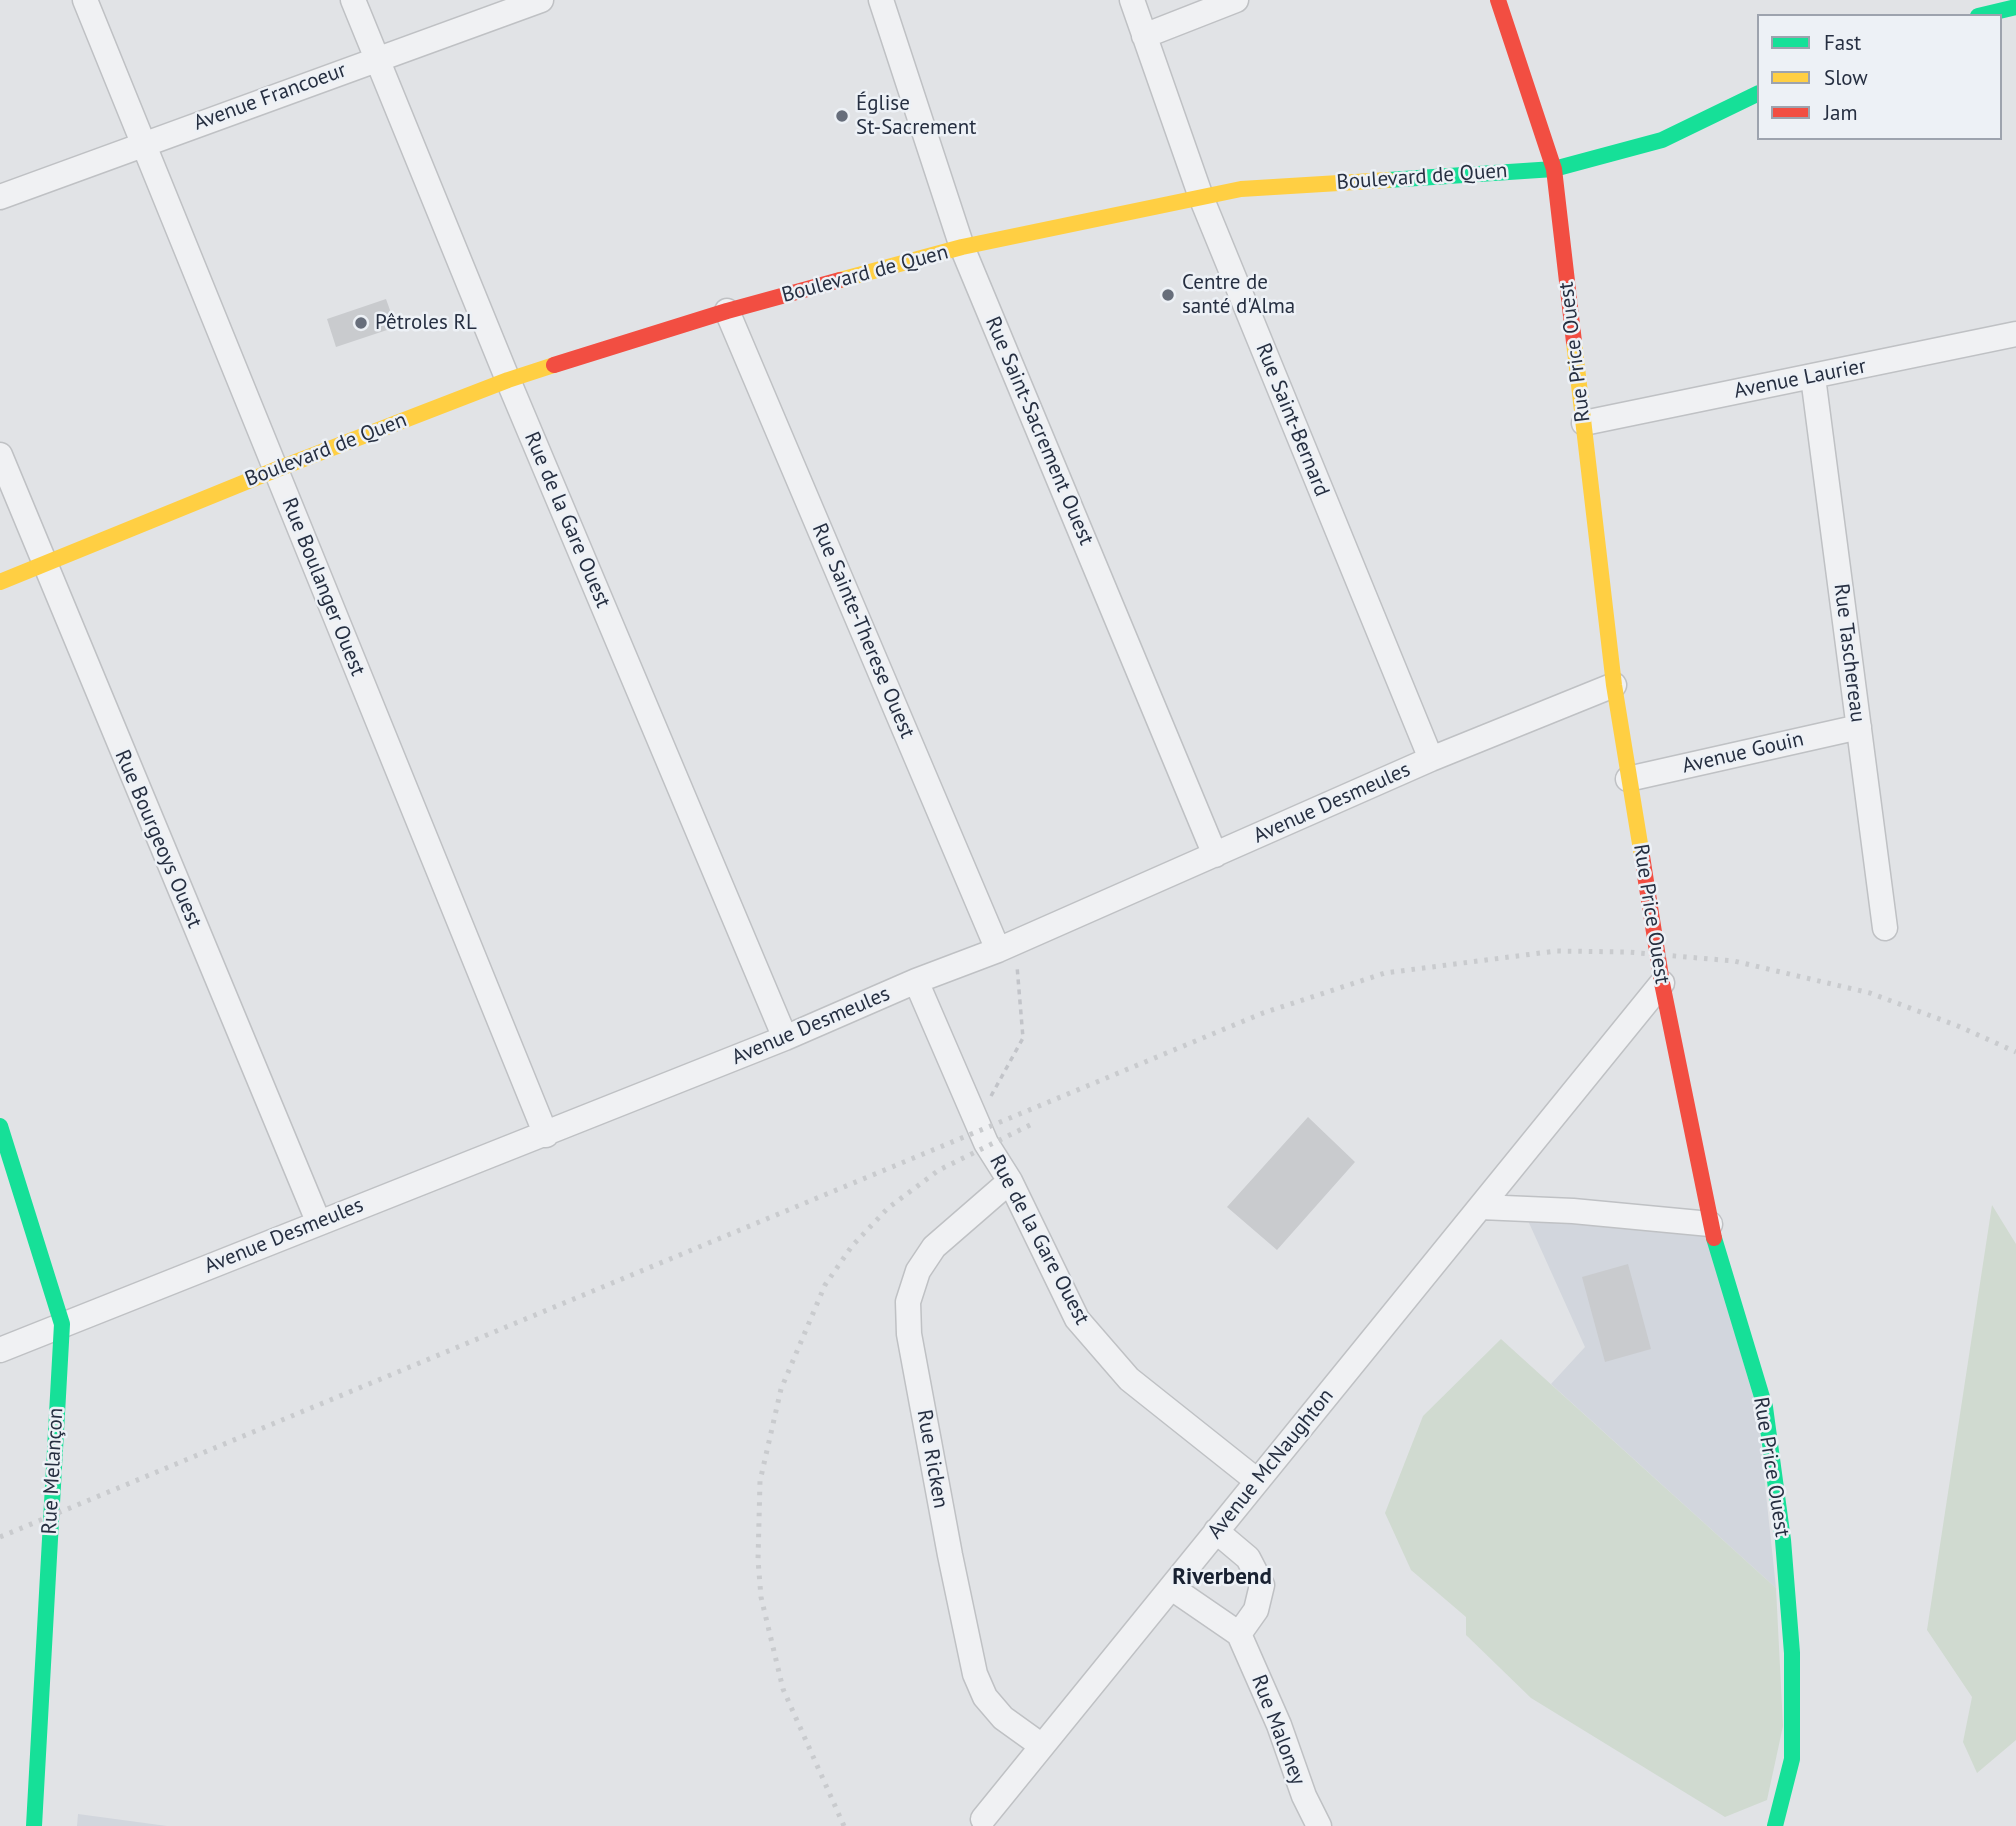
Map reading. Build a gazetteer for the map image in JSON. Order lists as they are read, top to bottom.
{
  "streets": {
    "street": [
      "Avenue Francoeur",
      "Boulevard de Quen",
      "Rue Price Ouest",
      "Avenue Laurier",
      "Rue Saint-Bernard",
      "Rue Saint-Sacrement Ouest",
      "Rue de la Gare Ouest",
      "Rue Boulanger Ouest",
      "Rue Sainte-Therese Ouest",
      "Rue Taschereau",
      "Avenue Gouin",
      "Avenue Desmeules",
      "Rue Bourgeoys Ouest",
      "Rue Ricken",
      "Avenue McNaughton",
      "Rue Melançon",
      "Rue Maloney"
    ]
  },
  "crossings": [
    ["Avenue Francoeur", "Rue de la Gare Ouest"],
    ["Avenue Francoeur", "Rue Boulanger Ouest"],
    ["Boulevard de Quen", "Rue Price Ouest"],
    ["Boulevard de Quen", "Rue Saint-Bernard"],
    ["Boulevard de Quen", "Rue Saint-Sacrement Ouest"],
    ["Boulevard de Quen", "Rue de la Gare Ouest"],
    ["Boulevard de Quen", "Rue Boulanger Ouest"],
    ["Boulevard de Quen", "Rue Sainte-Therese Ouest"],
    ["Boulevard de Quen", "Rue Bourgeoys Ouest"],
    ["Rue Price Ouest", "Avenue Laurier"],
    ["Rue Price Ouest", "Avenue Gouin"],
    ["Rue Price Ouest", "Avenue Desmeules"],
    ["Rue Price Ouest", "Avenue McNaughton"],
    ["Avenue Laurier", "Rue Taschereau"],
    ["Rue Saint-Bernard", "Avenue Desmeules"],
    ["Rue Saint-Sacrement Ouest", "Avenue Desmeules"],
    ["Rue de la Gare Ouest", "Avenue Desmeules"],
    ["Rue de la Gare Ouest", "Rue Ricken"],
    ["Rue de la Gare Ouest", "Avenue McNaughton"],
    ["Rue Boulanger Ouest", "Avenue Desmeules"],
    ["Rue Sainte-Therese Ouest", "Avenue Desmeules"],
    ["Rue Taschereau", "Avenue Gouin"],
    ["Avenue Desmeules", "Rue Bourgeoys Ouest"],
    ["Avenue Desmeules", "Rue Melançon"],
    ["Rue Ricken", "Avenue McNaughton"]
  ],
  "districts": ["Riverbend"],
  "places": ["Église St-Sacrement", "Centre de santé d'Alma", "Pêtroles RL"],
  "legend": ["Fast", "Slow", "Jam"]
}
